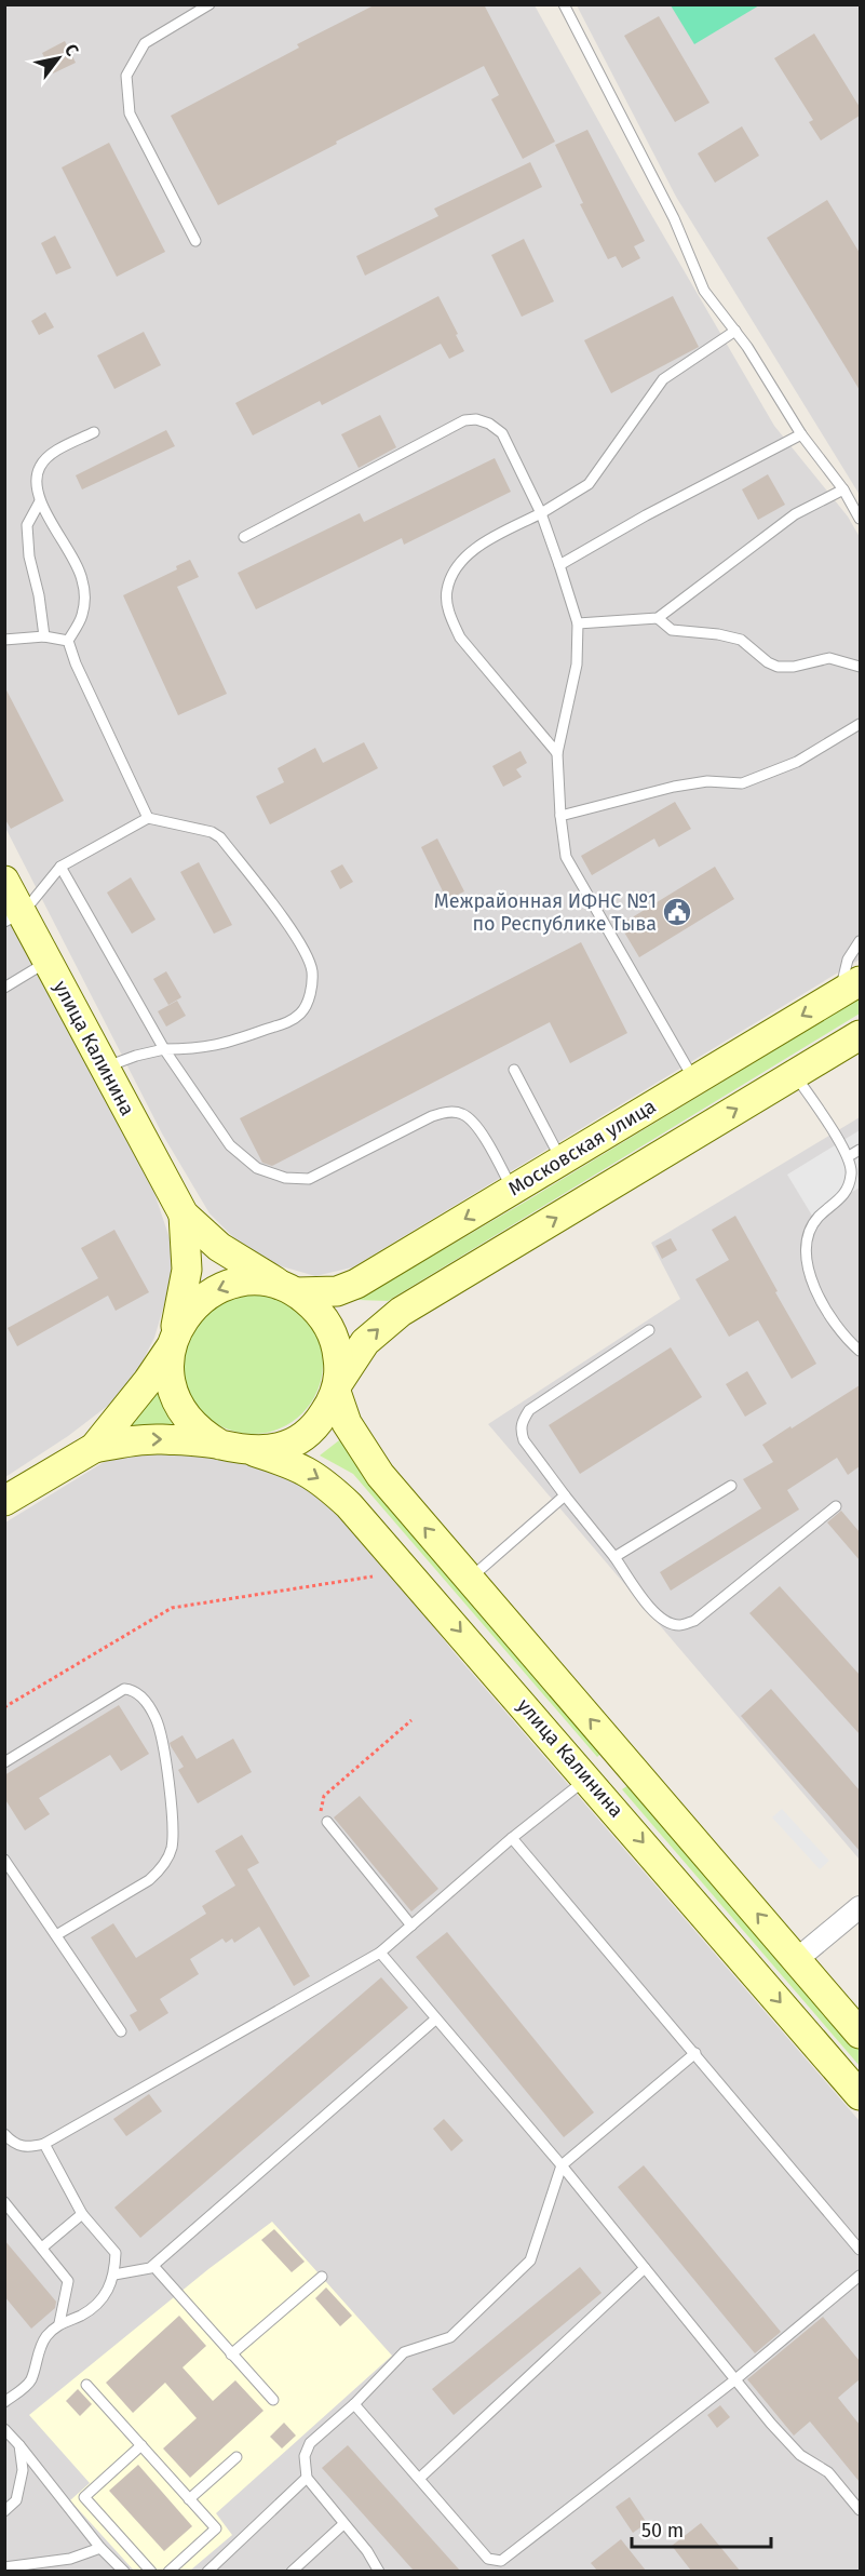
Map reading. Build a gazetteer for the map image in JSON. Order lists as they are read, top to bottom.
{
  "streets": {
    "main road": ["улица Калинина", "Московская улица"]
  },
  "crossings": [
    ["улица Калинина", "Московская улица"]
  ],
  "places": {
    "public building": ["Межрайонная ИФНС №1 по Республике Тыва"]
  },
  "scale_bar": "50 m",
  "north": "top right"
}
